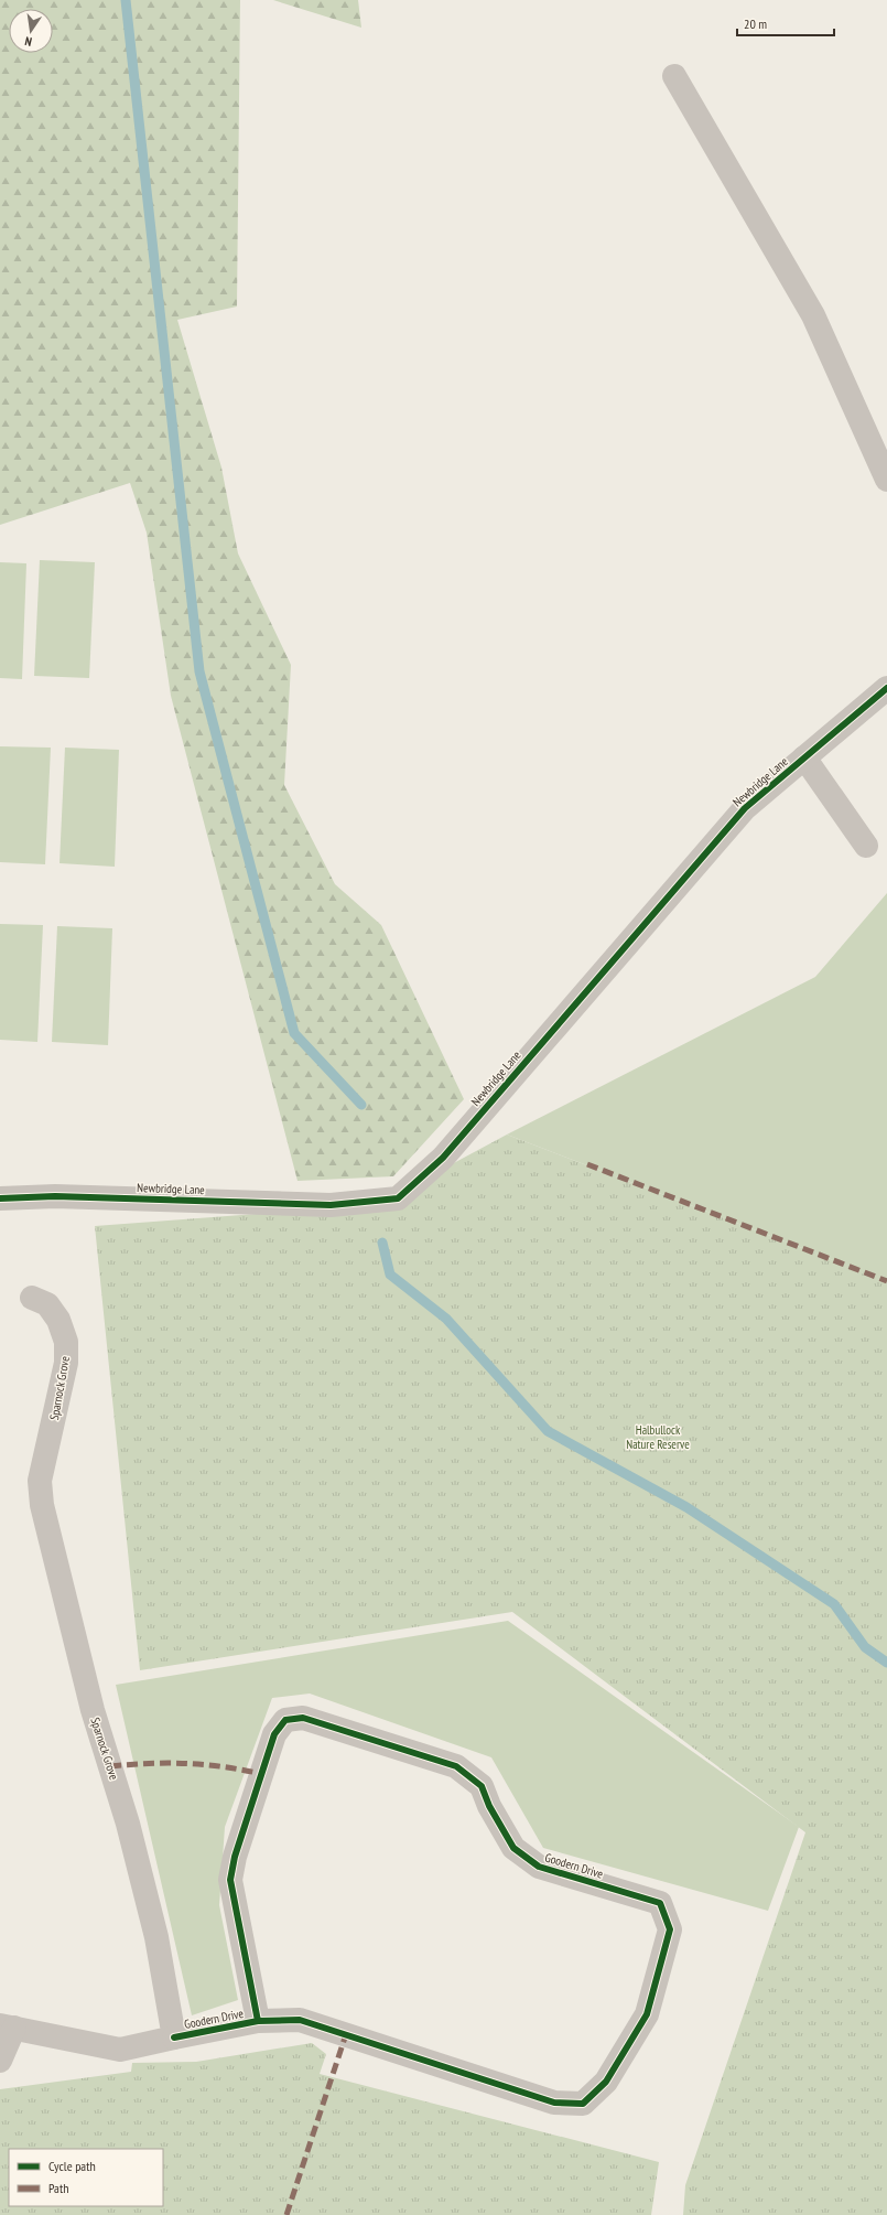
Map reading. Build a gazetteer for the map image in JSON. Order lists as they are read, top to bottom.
{
  "streets": {
    "street": ["Newbridge Lane", "Sparnock Grove", "Goodern Drive"]
  },
  "crossings": [
    ["Sparnock Grove", "Goodern Drive"]
  ],
  "parks": ["Halbullock Nature Reserve"],
  "legend": ["Cycle path", "Path"],
  "scale_bar": "20 m",
  "north": "bottom"
}
